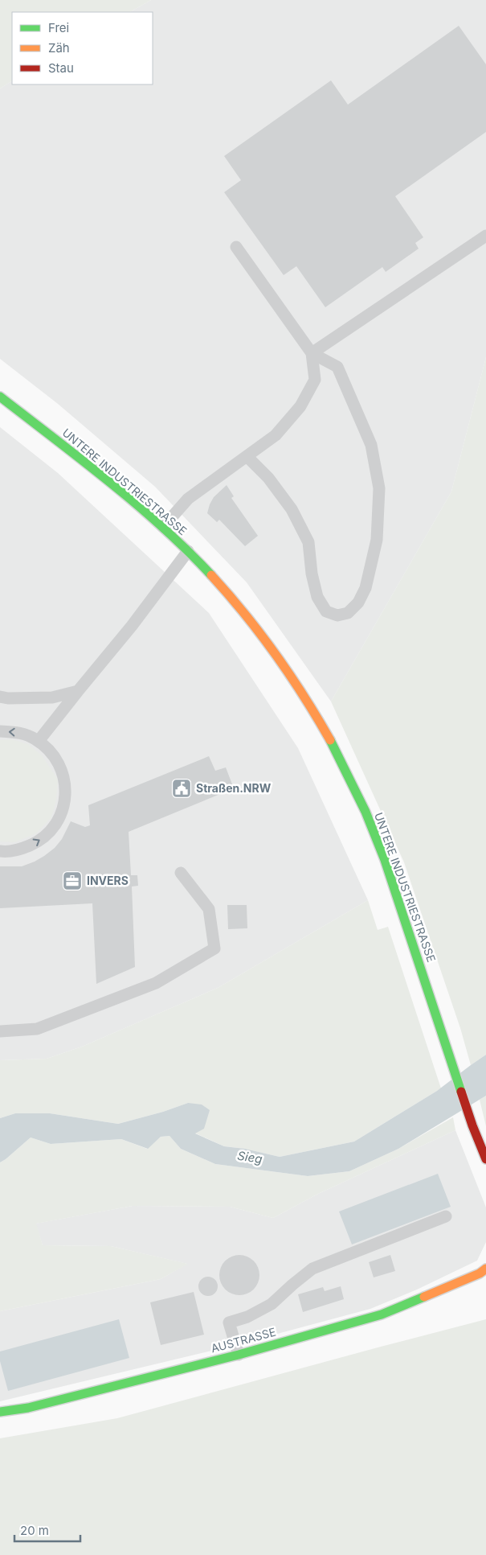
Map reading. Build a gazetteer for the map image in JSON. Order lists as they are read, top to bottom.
{
  "streets": {
    "street": ["UNTERE INDUSTRIESTRASSE", "AUSTRASSE"]
  },
  "water": ["Sieg"],
  "places": {
    "public building": ["Straßen.NRW"],
    "office": ["INVERS"]
  },
  "legend": ["Frei", "Zäh", "Stau"],
  "scale_bar": "20 m"
}
